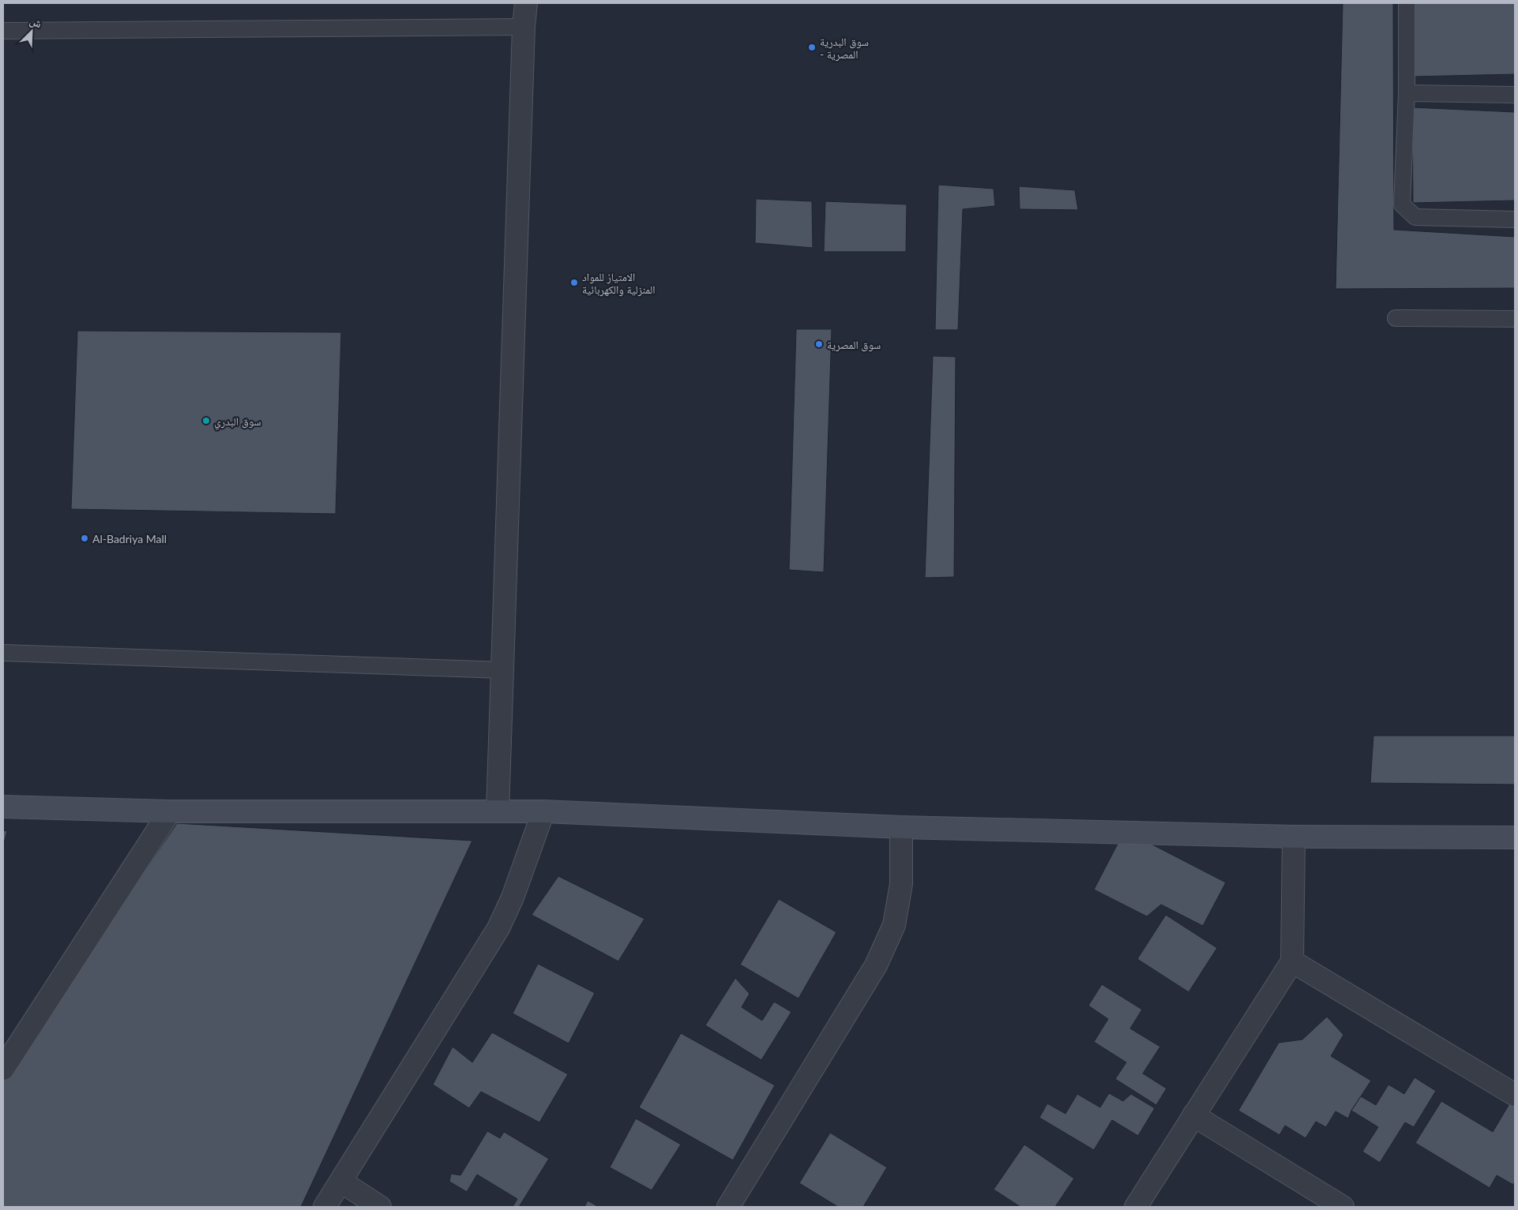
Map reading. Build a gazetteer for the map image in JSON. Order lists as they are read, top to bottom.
{
  "places": [
    "سوق البدرية - المصرية",
    "الامتياز للمواد المنزلية والكهربائية",
    "سوق المصرية",
    "سوق البدري",
    "Al-Badriya Mall"
  ],
  "north": "top right"
}
